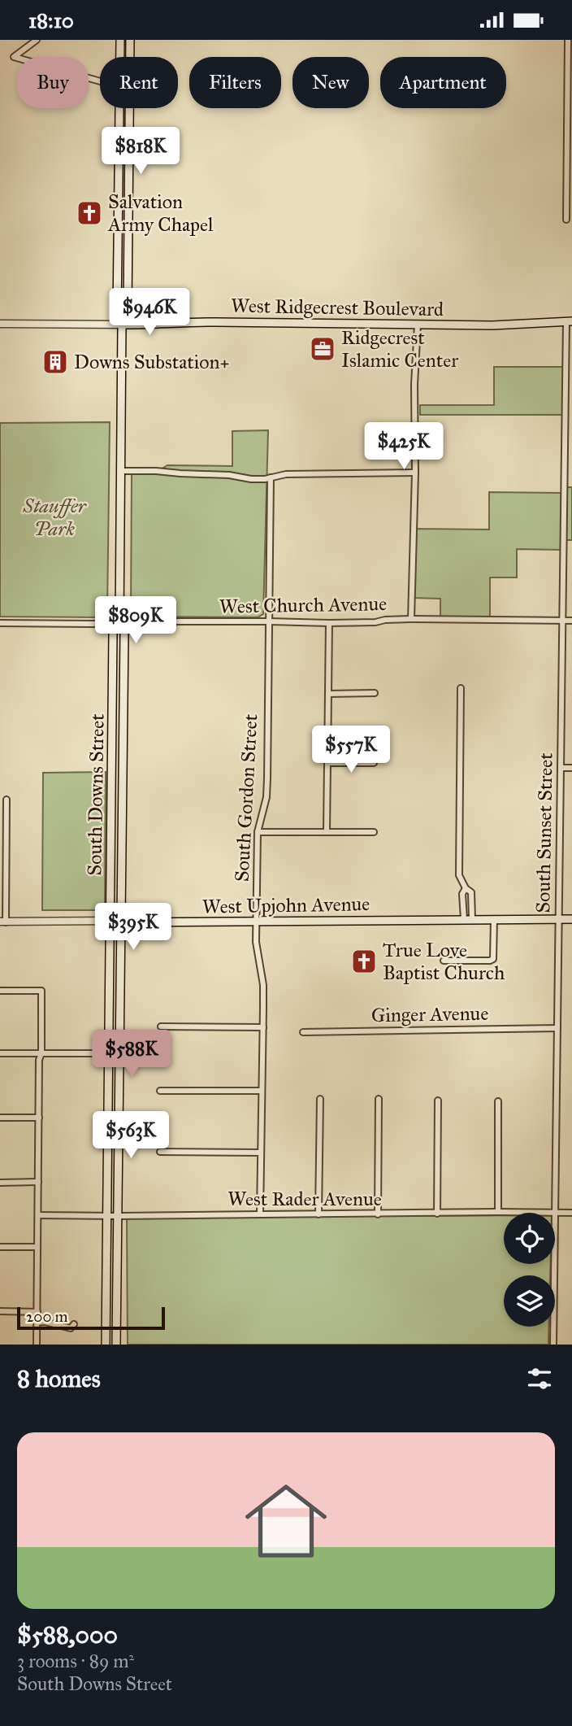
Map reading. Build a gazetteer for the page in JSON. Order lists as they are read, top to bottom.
{
  "streets": {
    "main road": ["West Ridgecrest Boulevard", "South Downs Street", "West Upjohn Avenue"],
    "street": [
      "West Church Avenue",
      "South Gordon Street",
      "South Sunset Street",
      "Ginger Avenue",
      "West Rader Avenue"
    ]
  },
  "crossings": [
    ["West Ridgecrest Boulevard", "South Downs Street"],
    ["West Ridgecrest Boulevard", "South Sunset Street"],
    ["West Church Avenue", "South Downs Street"],
    ["West Church Avenue", "South Gordon Street"],
    ["West Church Avenue", "South Sunset Street"],
    ["South Downs Street", "West Upjohn Avenue"],
    ["South Downs Street", "West Rader Avenue"],
    ["South Gordon Street", "West Upjohn Avenue"],
    ["South Gordon Street", "West Rader Avenue"],
    ["South Sunset Street", "West Upjohn Avenue"],
    ["South Sunset Street", "Ginger Avenue"],
    ["South Sunset Street", "West Rader Avenue"]
  ],
  "parks": ["Stauffer Park"],
  "places": {
    "church": ["Salvation Army Chapel", "True Love Baptist Church"],
    "office": ["Ridgecrest Islamic Center"],
    "building": ["Downs Substation+"]
  },
  "scale_bar": "200 m",
  "page": {
    "status": "18:10",
    "chip": [
      "Buy",
      "Rent",
      "Filters",
      "New",
      "Apartment"
    ],
    "price": [
      "$818K",
      "$946K",
      "$425K",
      "$809K",
      "$557K",
      "$395K",
      "$588K",
      "$563K"
    ],
    "scale": "200 m",
    "heading": "8 homes",
    "list": [
      {
        "name": "$588,000",
        "note": "3 rooms · 89 m² · South Downs Street"
      }
    ]
  }
}
